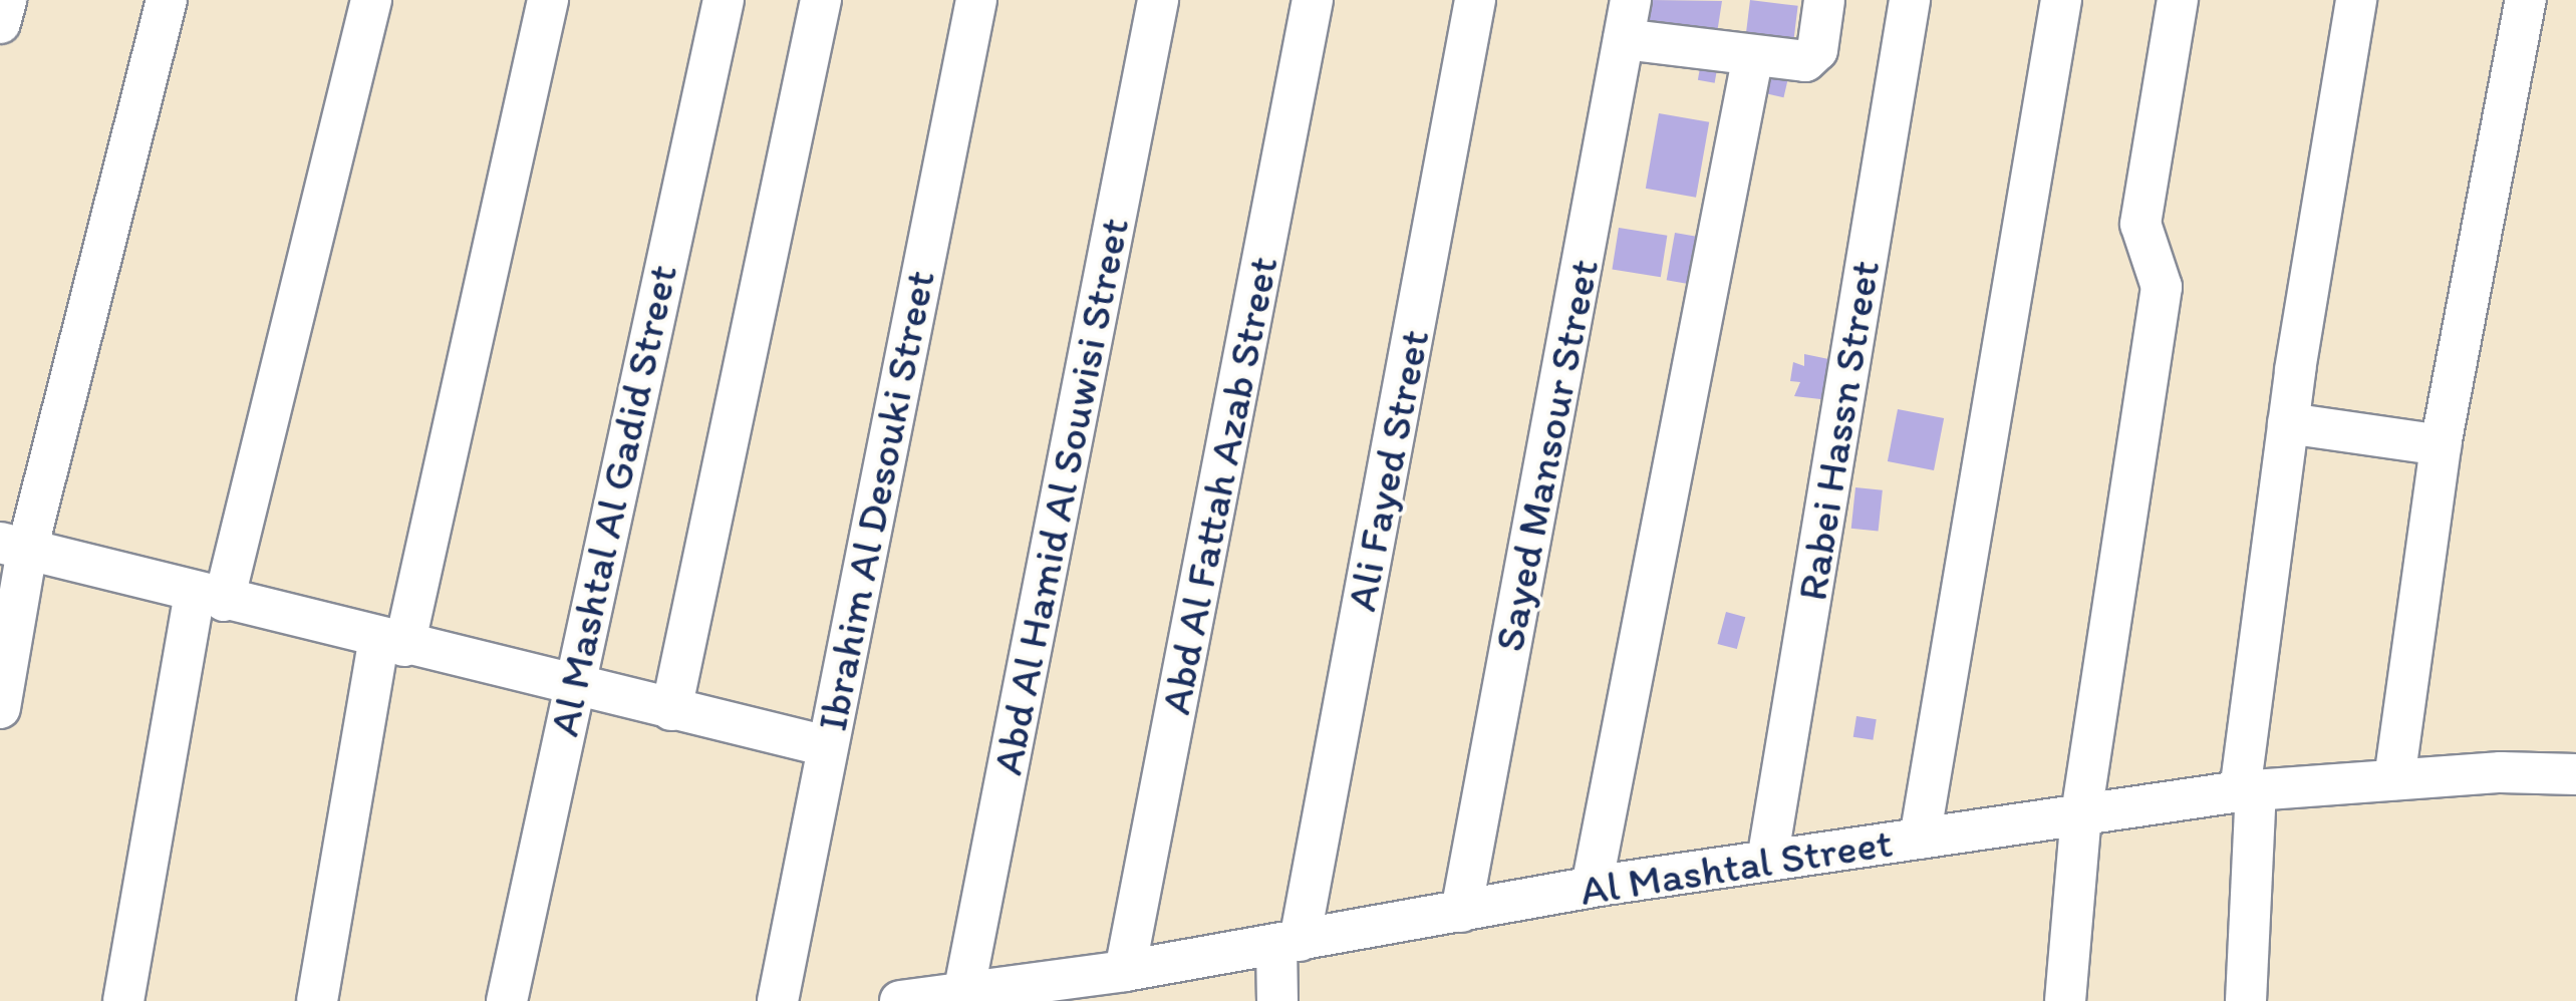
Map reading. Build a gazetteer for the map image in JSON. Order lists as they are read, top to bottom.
{
  "streets": {
    "street": [
      "Rabei Hassn Street",
      "Sayed Mansour Street",
      "Ali Fayed Street",
      "Abd Al Fattah Azab Street",
      "Abd Al Hamid Al Souwisi Street",
      "Al Mashtal Al Gadid Street",
      "Ibrahim Al Desouki Street",
      "Al Mashtal Street"
    ]
  },
  "crossings": [
    ["Rabei Hassn Street", "Al Mashtal Street"],
    ["Sayed Mansour Street", "Al Mashtal Street"],
    ["Ali Fayed Street", "Al Mashtal Street"],
    ["Abd Al Fattah Azab Street", "Al Mashtal Street"],
    ["Abd Al Hamid Al Souwisi Street", "Al Mashtal Street"]
  ]
}
